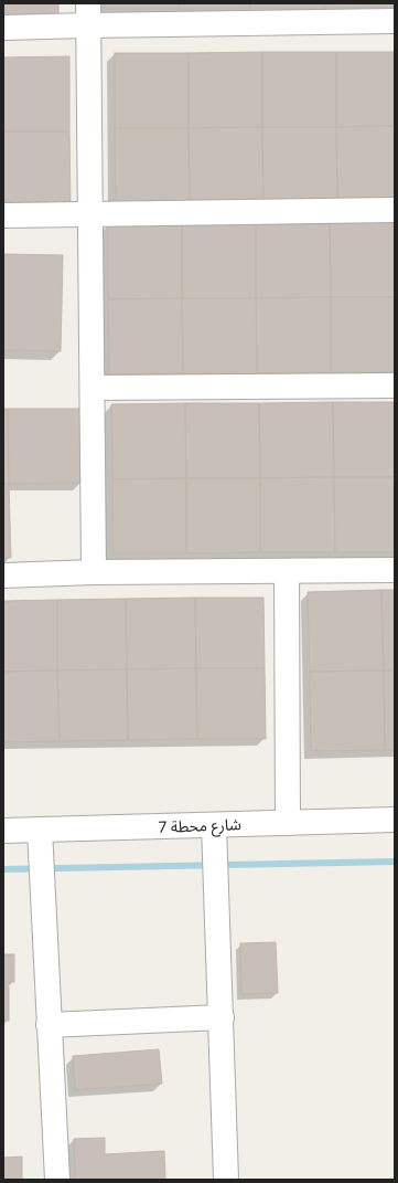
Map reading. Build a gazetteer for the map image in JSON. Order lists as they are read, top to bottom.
{
  "streets": {
    "street": ["شارع محطة 7"]
  }
}
